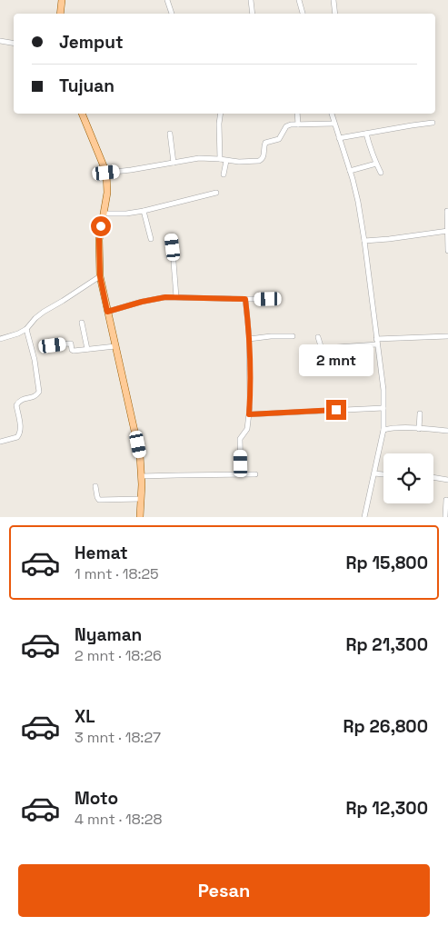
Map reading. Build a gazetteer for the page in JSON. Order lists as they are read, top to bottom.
{
  "page": {
    "banner": ["Jemput", "Tujuan"],
    "bubble": "2 mnt",
    "list": [
      {
        "name": "Hemat",
        "note": "1 mnt · 18:25",
        "value": "Rp 15,800"
      },
      {
        "name": "Nyaman",
        "note": "2 mnt · 18:26",
        "value": "Rp 21,300"
      },
      {
        "name": "XL",
        "note": "3 mnt · 18:27",
        "value": "Rp 26,800"
      },
      {
        "name": "Moto",
        "note": "4 mnt · 18:28",
        "value": "Rp 12,300"
      }
    ],
    "buttons": "Pesan"
  }
}
